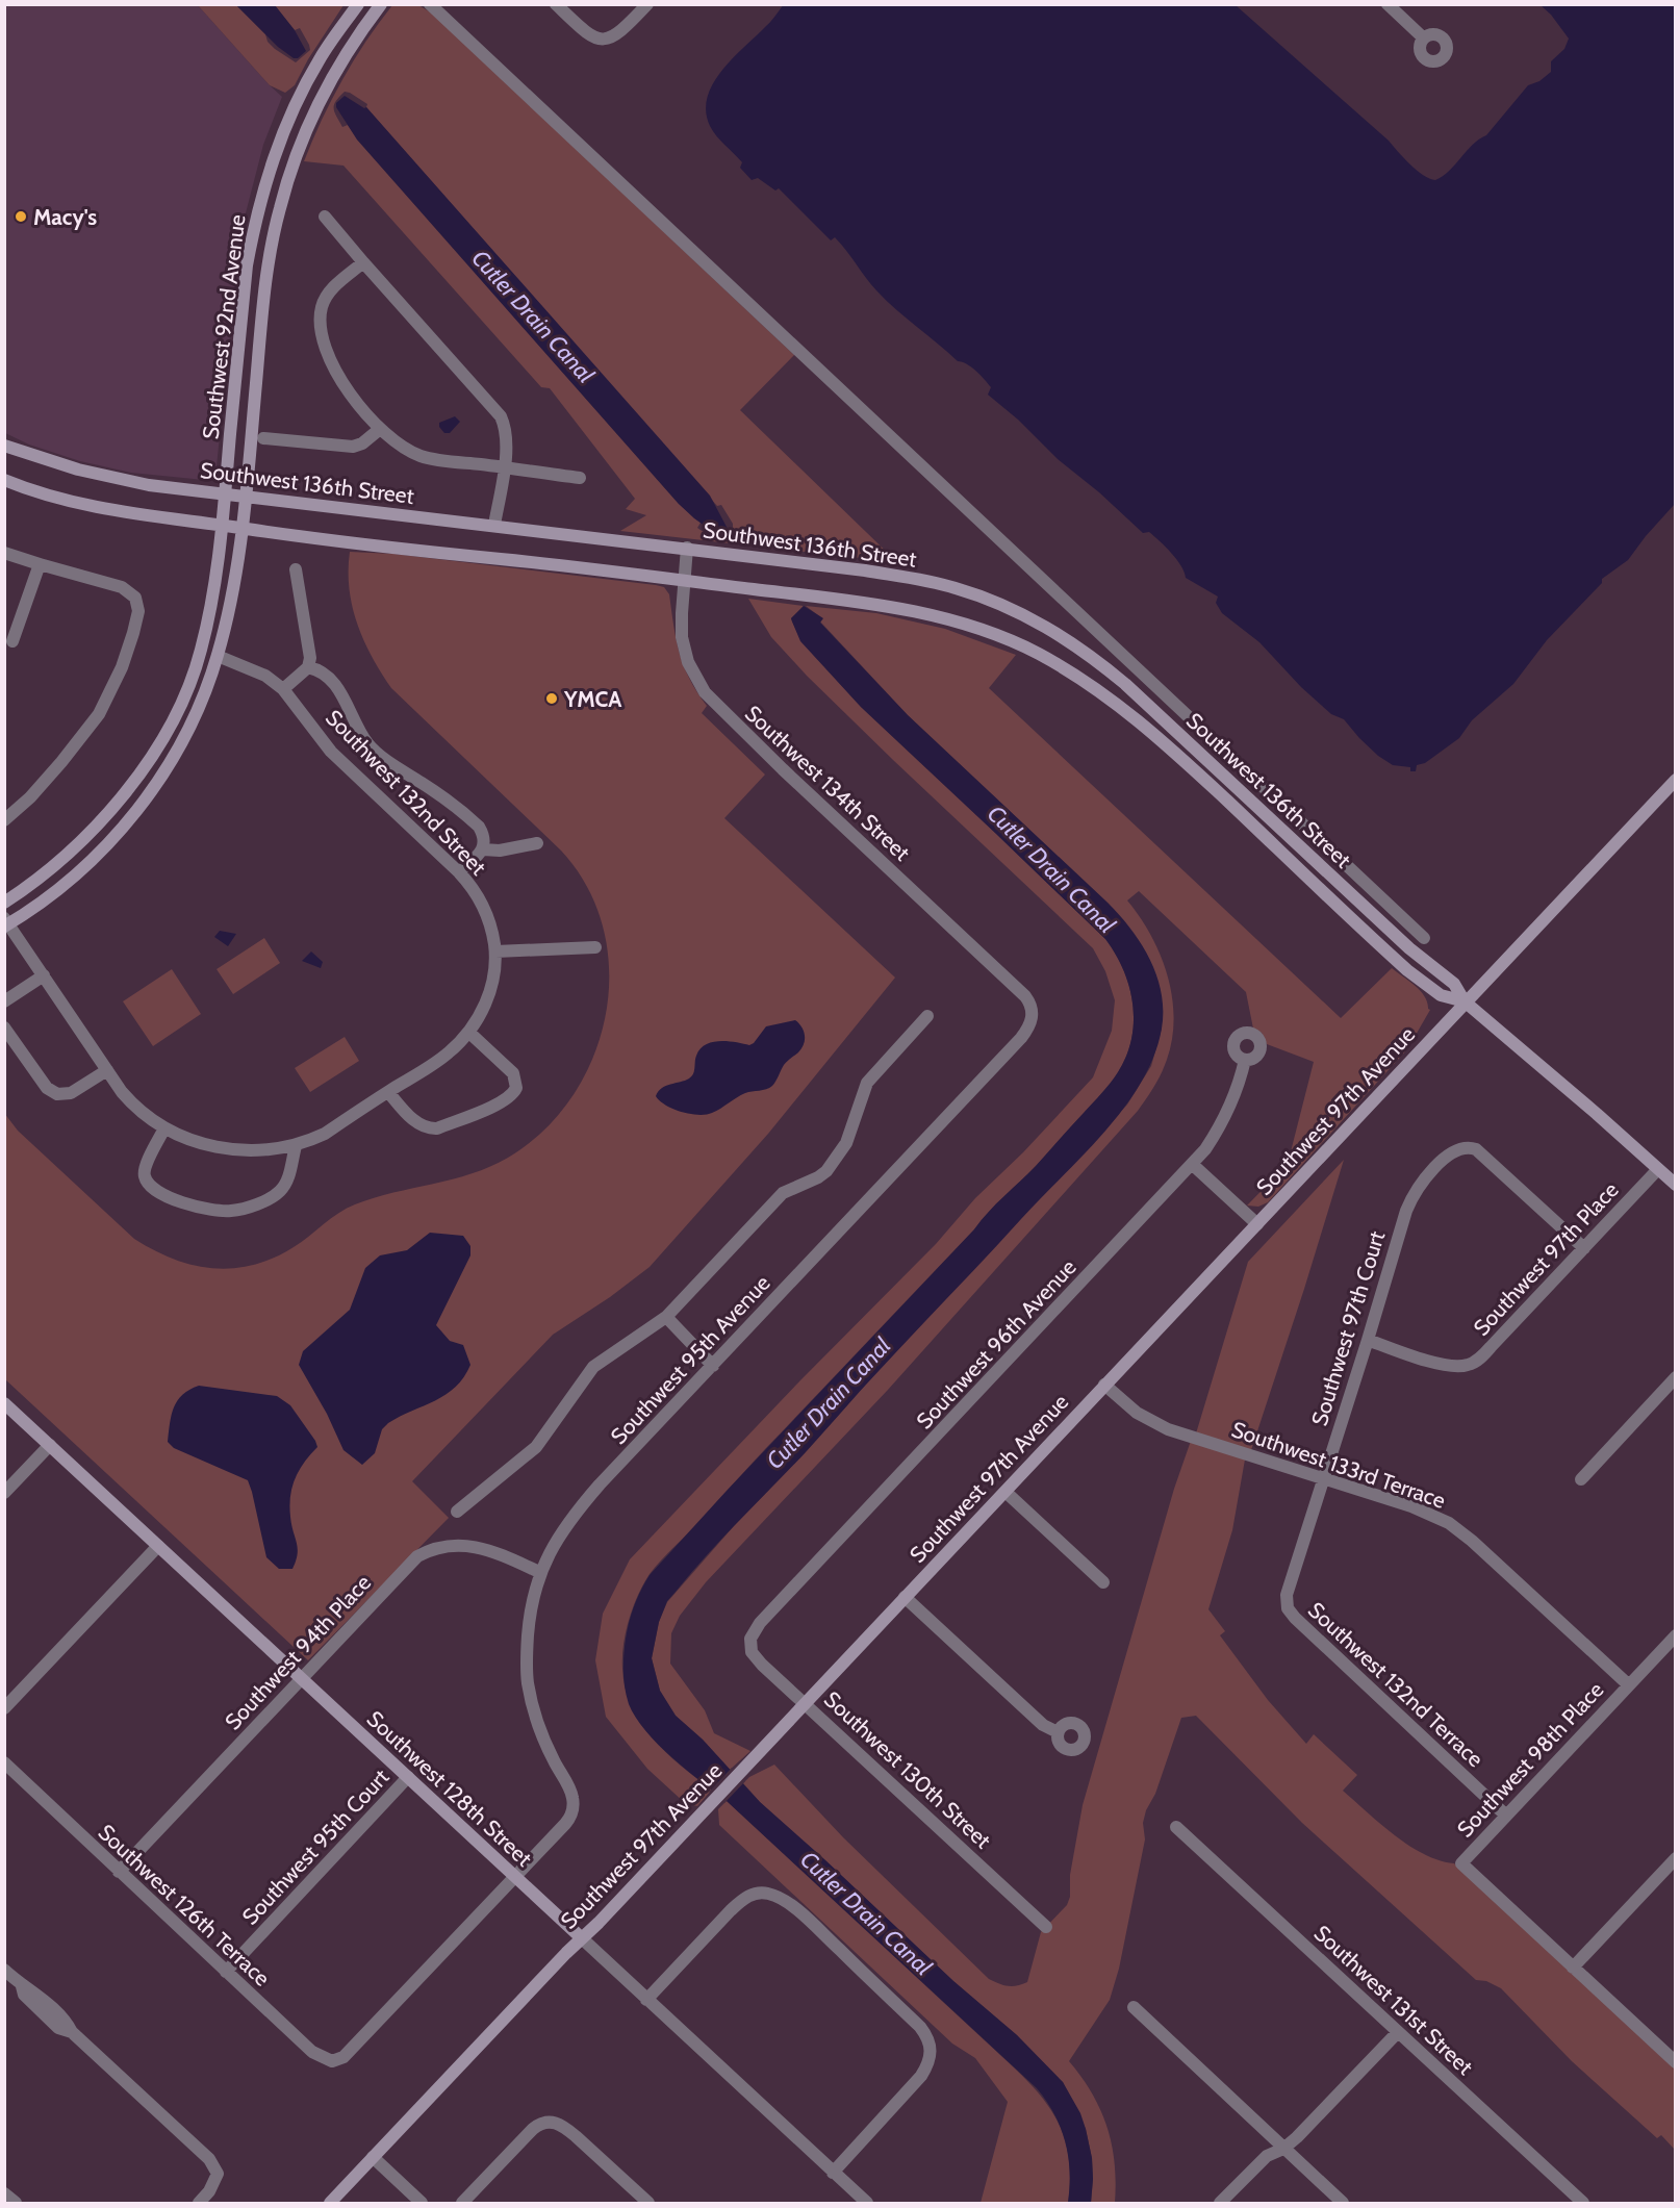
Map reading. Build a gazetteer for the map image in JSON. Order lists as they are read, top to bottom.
{
  "streets": {
    "street": [
      "Southwest 92nd Avenue",
      "Southwest 136th Street",
      "Southwest 134th Street",
      "Southwest 132nd Street",
      "Southwest 97th Avenue",
      "Southwest 97th Place",
      "Southwest 97th Court",
      "Southwest 96th Avenue",
      "Southwest 95th Avenue",
      "Southwest 133rd Terrace",
      "Southwest 94th Place",
      "Southwest 132nd Terrace",
      "Southwest 98th Place",
      "Southwest 130th Street",
      "Southwest 128th Street",
      "Southwest 95th Court",
      "Southwest 126th Terrace",
      "Southwest 131st Street"
    ]
  },
  "crossings": [
    ["Southwest 92nd Avenue", "Southwest 136th Street"],
    ["Southwest 92nd Avenue", "Southwest 132nd Street"],
    ["Southwest 136th Street", "Southwest 134th Street"],
    ["Southwest 136th Street", "Southwest 97th Avenue"],
    ["Southwest 136th Street", "Southwest 97th Place"],
    ["Southwest 134th Street", "Southwest 95th Avenue"],
    ["Southwest 97th Avenue", "Southwest 133rd Terrace"],
    ["Southwest 97th Avenue", "Southwest 130th Street"],
    ["Southwest 97th Avenue", "Southwest 128th Street"],
    ["Southwest 97th Place", "Southwest 97th Court"],
    ["Southwest 97th Court", "Southwest 133rd Terrace"],
    ["Southwest 97th Court", "Southwest 132nd Terrace"],
    ["Southwest 96th Avenue", "Southwest 130th Street"],
    ["Southwest 95th Avenue", "Southwest 94th Place"],
    ["Southwest 95th Avenue", "Southwest 128th Street"],
    ["Southwest 95th Avenue", "Southwest 126th Terrace"],
    ["Southwest 133rd Terrace", "Southwest 98th Place"],
    ["Southwest 94th Place", "Southwest 128th Street"],
    ["Southwest 94th Place", "Southwest 126th Terrace"],
    ["Southwest 132nd Terrace", "Southwest 98th Place"],
    ["Southwest 128th Street", "Southwest 95th Court"],
    ["Southwest 128th Street", "Southwest 126th Terrace"],
    ["Southwest 95th Court", "Southwest 126th Terrace"]
  ],
  "water": ["Cutler Drain Canal"],
  "places": ["Macy's", "YMCA"]
}
